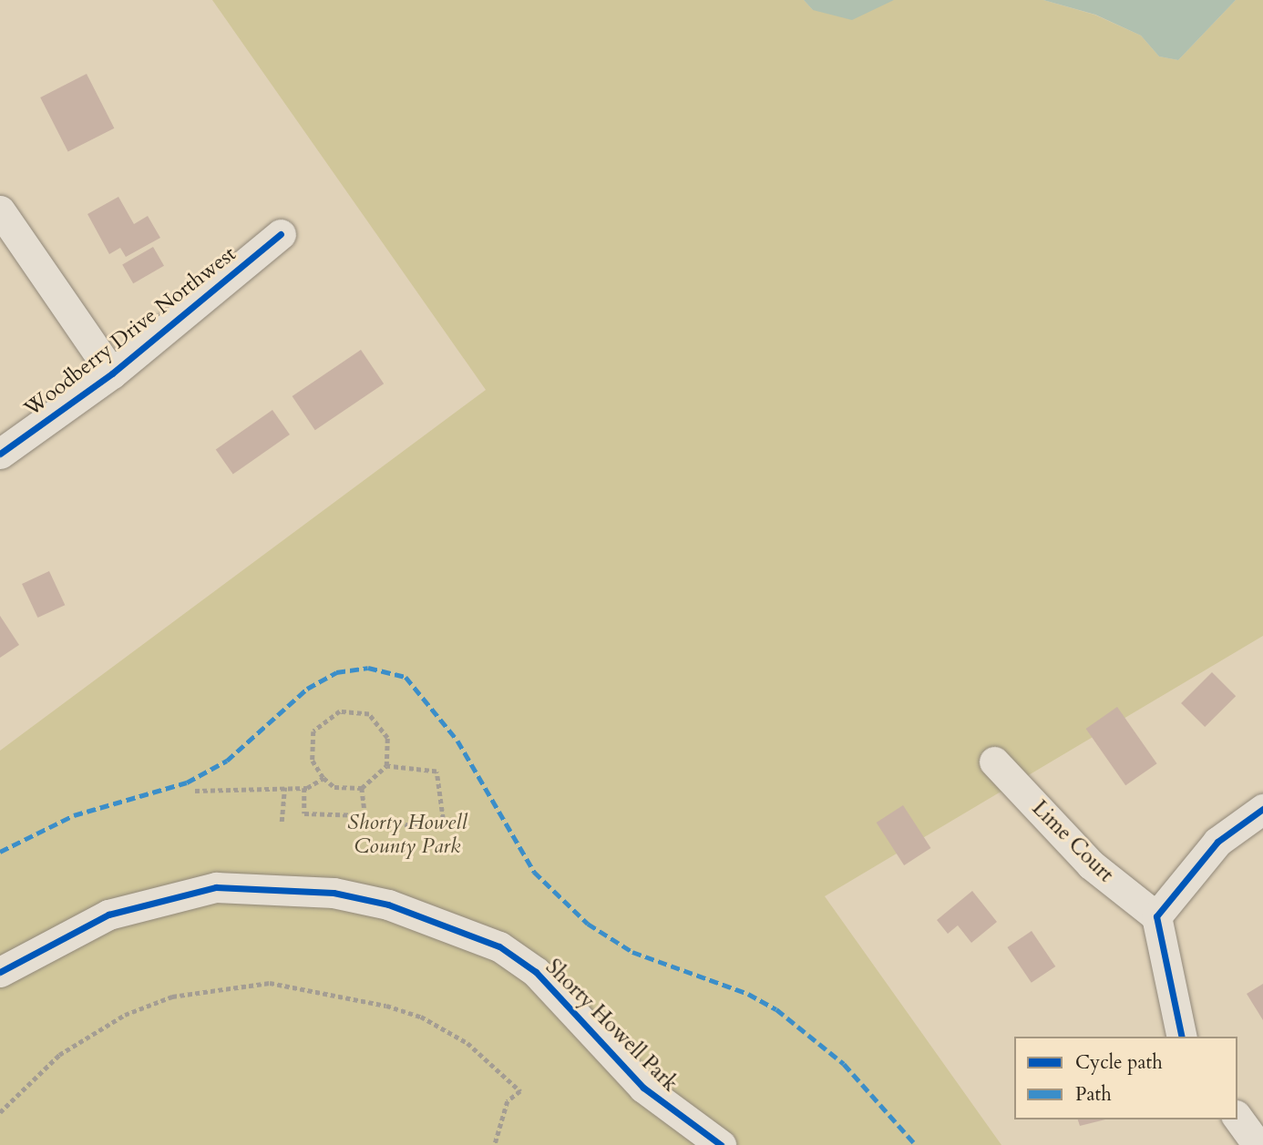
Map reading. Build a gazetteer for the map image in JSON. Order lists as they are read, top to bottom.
{
  "streets": {
    "street": ["Woodberry Drive Northwest", "Lime Court", "Shorty Howell Park"]
  },
  "parks": ["Shorty Howell County Park"],
  "legend": ["Cycle path", "Path"]
}
